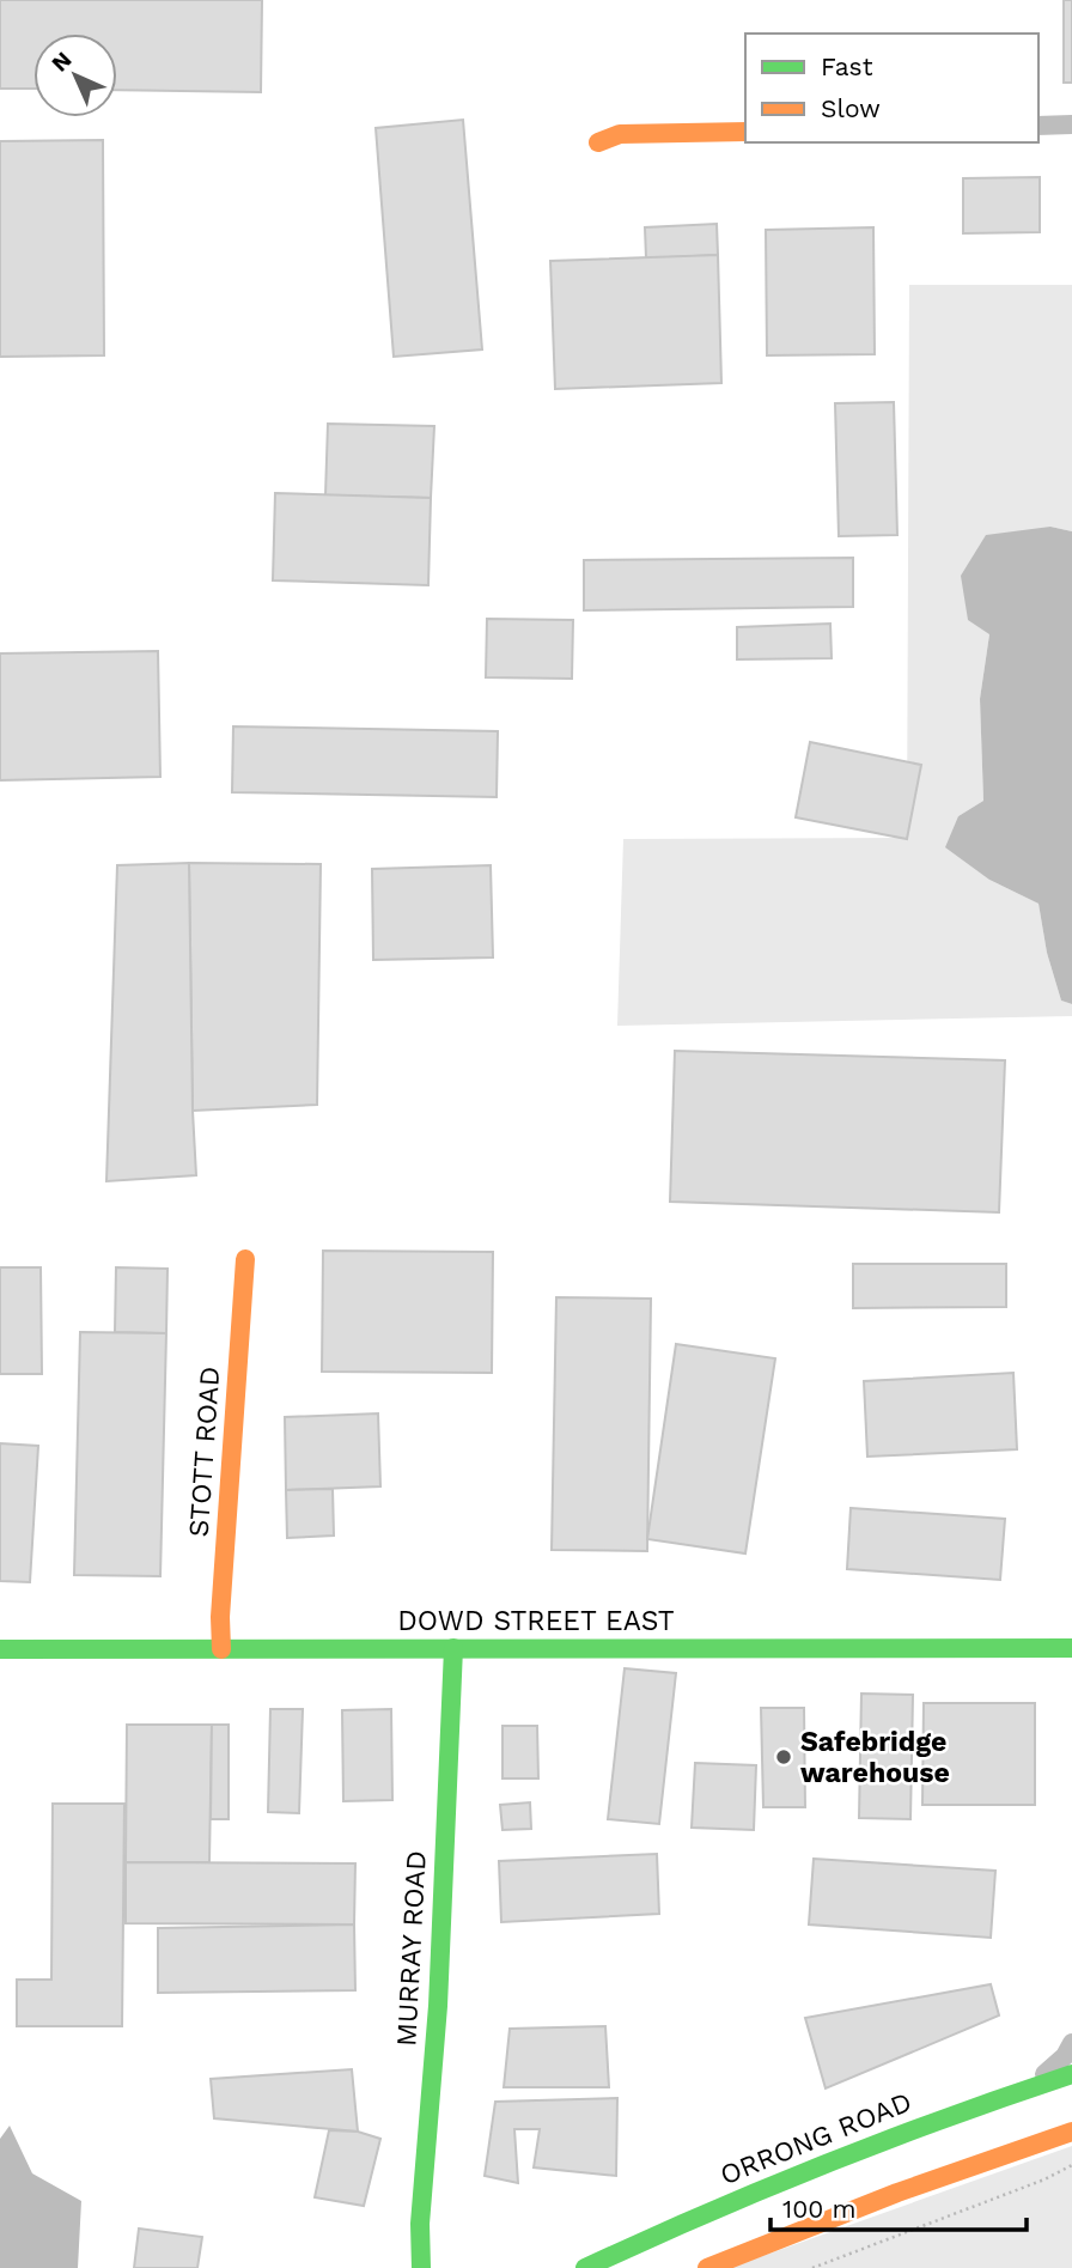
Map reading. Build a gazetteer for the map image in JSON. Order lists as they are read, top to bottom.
{
  "streets": {
    "main road": [
      "STOTT ROAD",
      "DOWD STREET EAST",
      "MURRAY ROAD",
      "ORRONG ROAD"
    ]
  },
  "crossings": [
    ["STOTT ROAD", "DOWD STREET EAST"],
    ["DOWD STREET EAST", "MURRAY ROAD"]
  ],
  "places": ["Safebridge warehouse"],
  "legend": ["Fast", "Slow"],
  "scale_bar": "100 m",
  "north": "top left"
}
